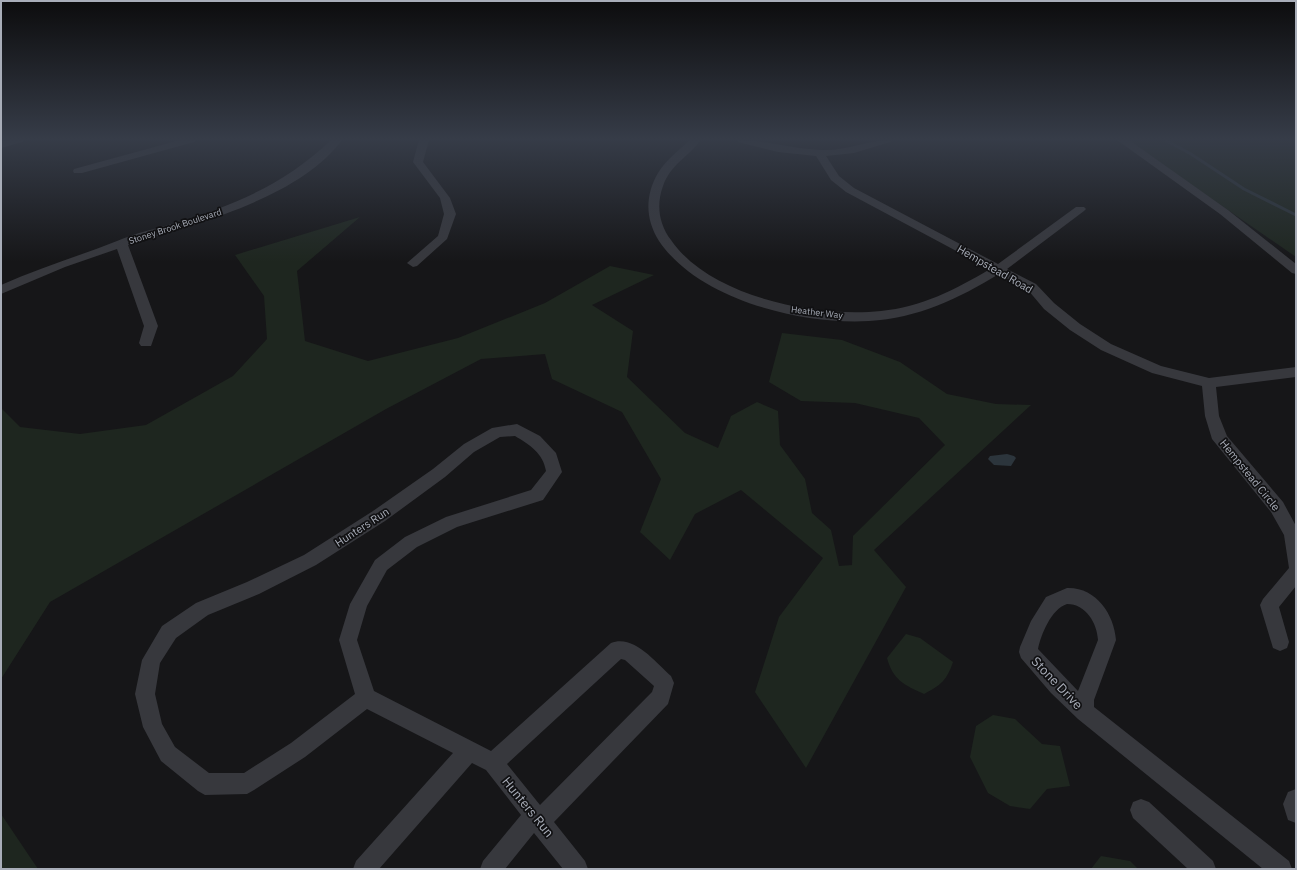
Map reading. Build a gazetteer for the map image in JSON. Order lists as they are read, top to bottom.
{
  "streets": {
    "street": [
      "Stoney Brook Boulevard",
      "Hempstead Road",
      "Heather Way",
      "Hempstead Circle",
      "Hunters Run",
      "Stone Drive"
    ]
  },
  "crossings": [
    ["Hempstead Road", "Heather Way"],
    ["Hempstead Road", "Hempstead Circle"]
  ]
}
